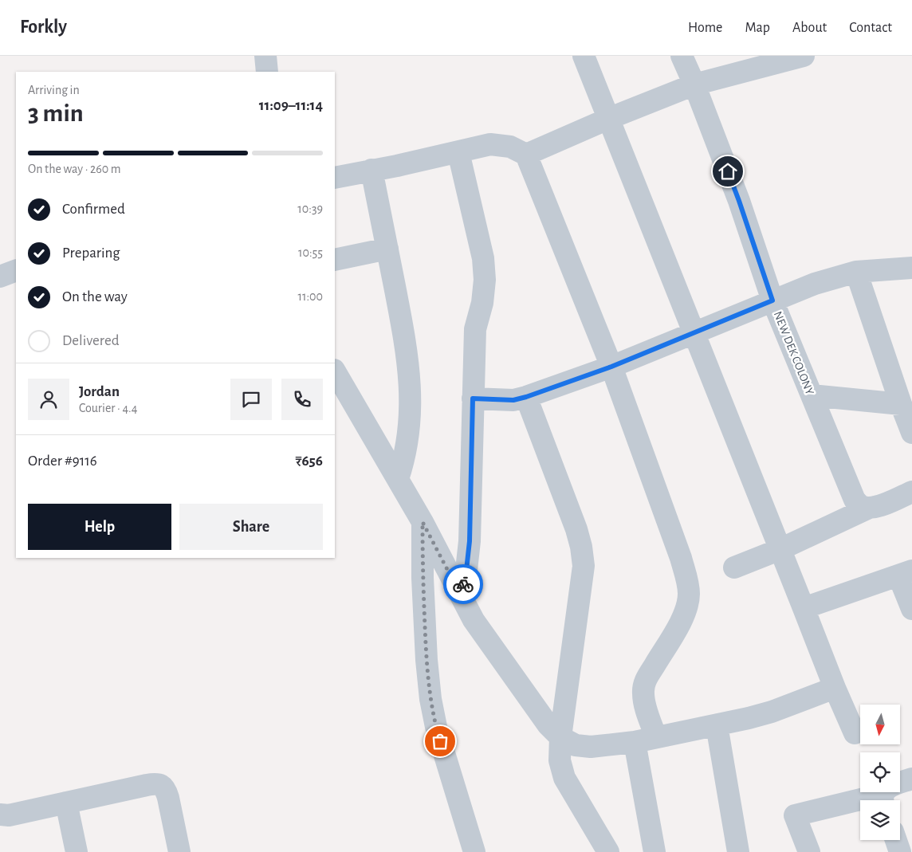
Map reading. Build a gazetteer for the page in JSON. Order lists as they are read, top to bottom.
{
  "streets": {
    "street": ["NEW DEK COLONY"]
  },
  "north": "bottom",
  "page": {
    "header": "Forkly",
    "nav": [
      "Home",
      "Map",
      "About",
      "Contact"
    ],
    "heading": ["3 min", "Arriving in", "11:09–11:14"],
    "panel": [
      "Jordan",
      "Courier · 4.4",
      "Order #9116",
      "₹656"
    ],
    "bar": "On the way · 260 m",
    "list": [
      ["Confirmed", "10:39"],
      ["Preparing", "10:55"],
      ["On the way", "11:00"],
      "Delivered"
    ],
    "buttons": ["Help", "Share"]
  }
}
